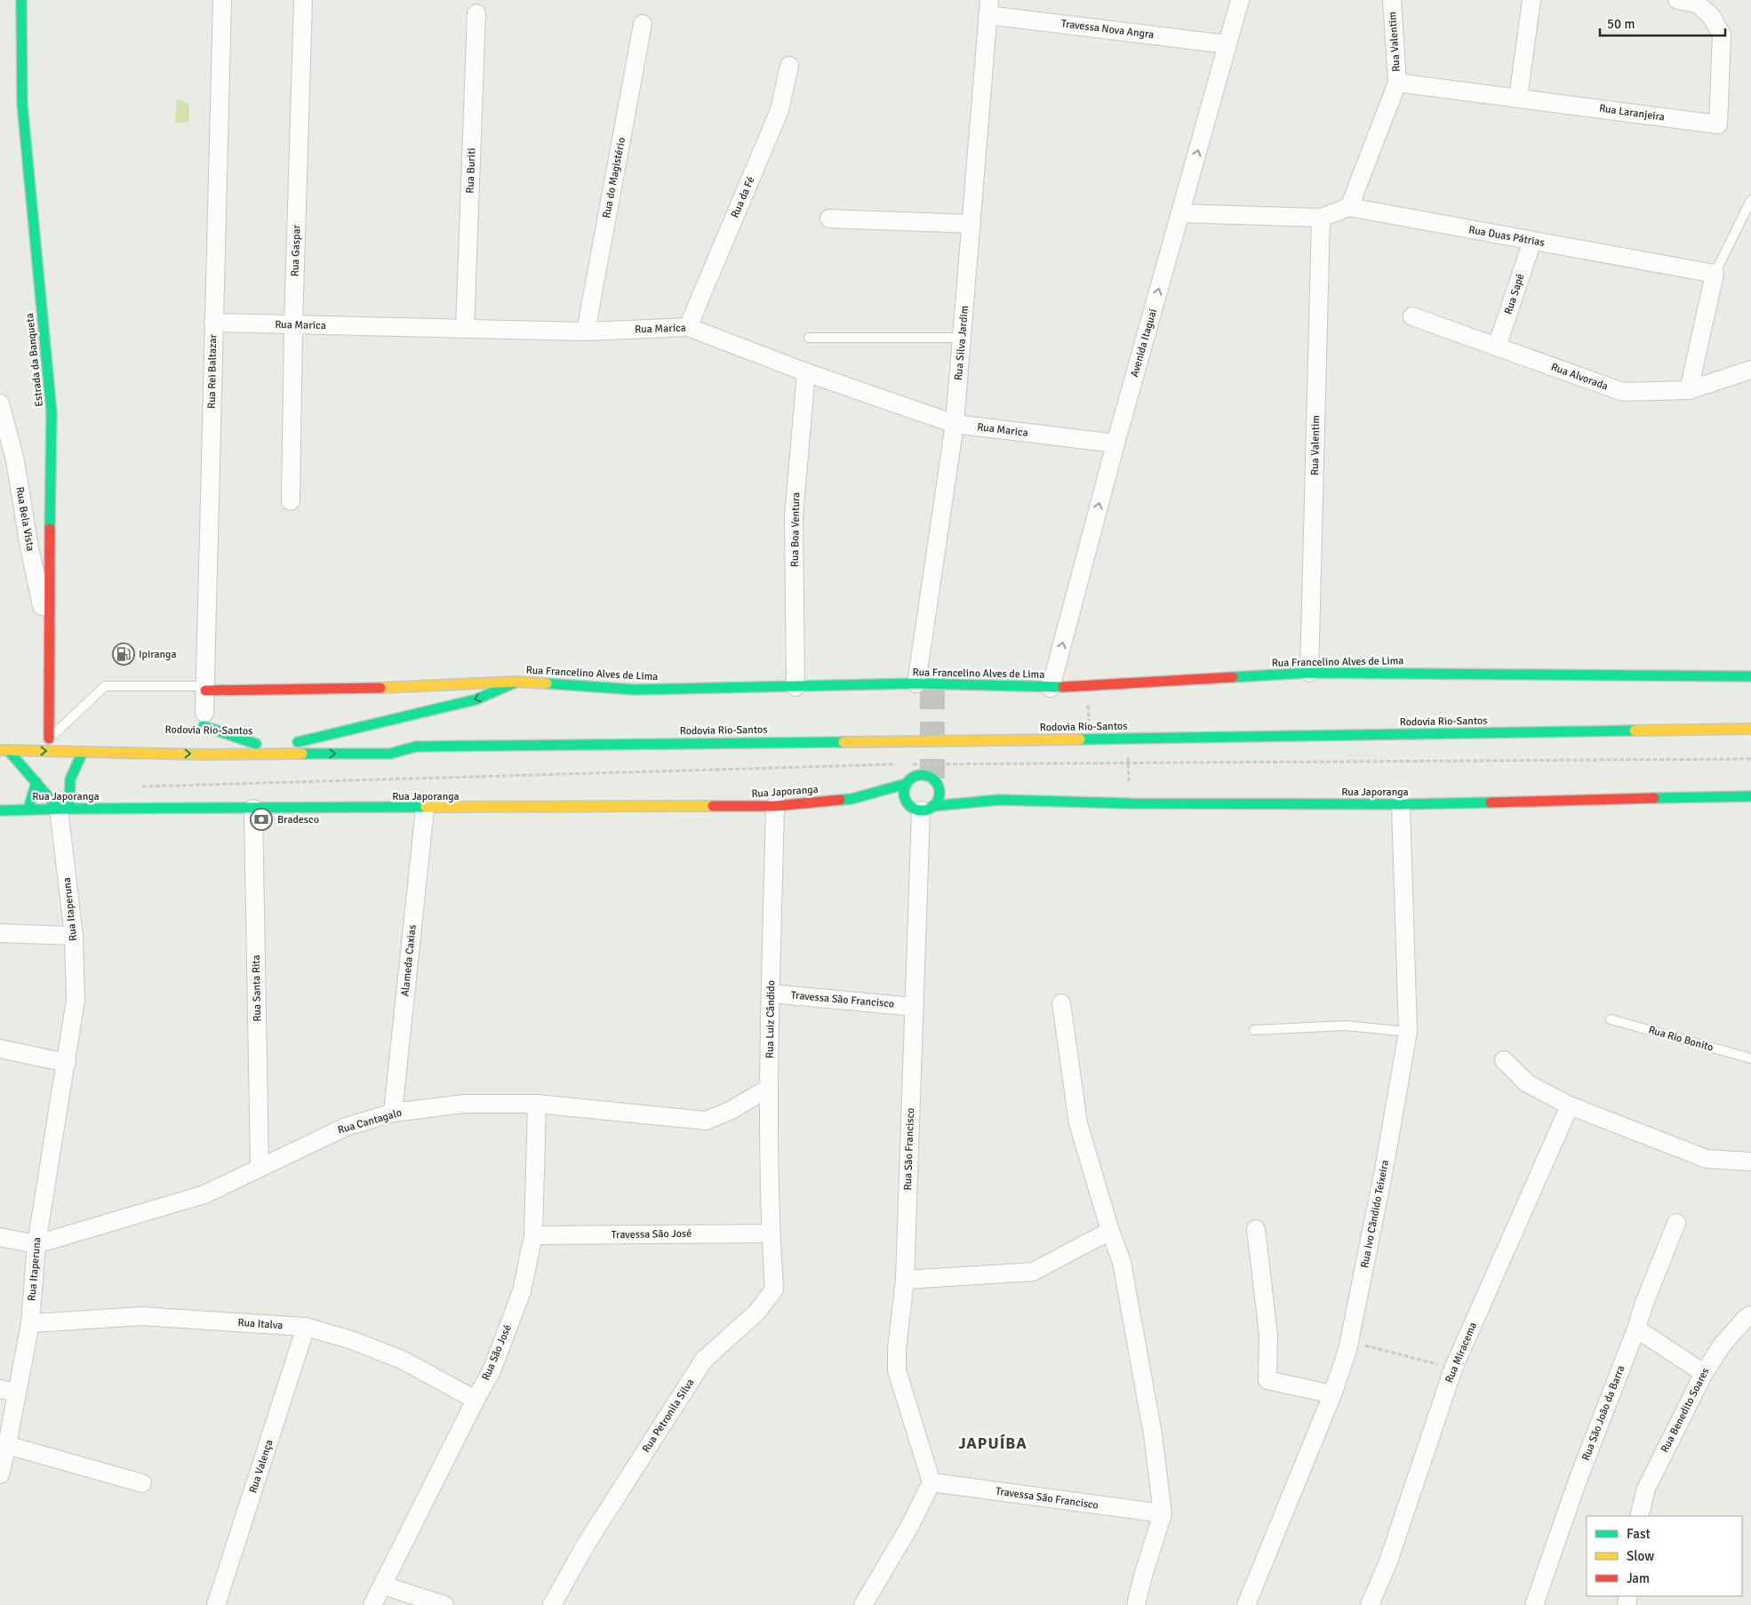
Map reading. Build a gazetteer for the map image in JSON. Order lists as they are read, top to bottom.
{
  "streets": {
    "main road": [
      "Estrada da Banqueta",
      "Rua Francelino Alves de Lima",
      "Rodovia Rio-Santos",
      "Rua Japoranga"
    ],
    "street": [
      "Travessa Nova Angra",
      "Rua Valentim",
      "Rua Laranjeira",
      "Rua Buriti",
      "Rua do Magistério",
      "Rua da Fé",
      "Rua Duas Pátrias",
      "Rua Gaspar",
      "Rua Sapé",
      "Rua Marica",
      "Rua Silva Jardim",
      "Avenida Itaguai",
      "Rua Rei Baltazar",
      "Rua Alvorada",
      "Rua Bela Vista",
      "Rua Boa Ventura",
      "Rua Itaperuna",
      "Alameda Caxias",
      "Rua Santa Rita",
      "Travessa São Francisco",
      "Rua Luiz Cândido",
      "Rua Cantagalo",
      "Rua São Francisco",
      "Rua Ivo Cãndido Teixeira",
      "Travessa São José",
      "Rua Italva",
      "Rua São José",
      "Rua Miracema",
      "Rua Benedito Soares",
      "Rua São João da Barra",
      "Rua Petronila Silva",
      "Rua Valença"
    ],
    "lane": ["Rua Rio Bonito"]
  },
  "crossings": [
    ["Travessa Nova Angra", "Rua Silva Jardim"],
    ["Travessa Nova Angra", "Avenida Itaguai"],
    ["Rua Valentim", "Rua Laranjeira"],
    ["Rua Valentim", "Rua Duas Pátrias"],
    ["Rua Valentim", "Rua Francelino Alves de Lima"],
    ["Rua Buriti", "Rua Marica"],
    ["Rua do Magistério", "Rua Marica"],
    ["Rua da Fé", "Rua Marica"],
    ["Rua Duas Pátrias", "Rua Sapé"],
    ["Rua Gaspar", "Rua Marica"],
    ["Rua Sapé", "Rua Alvorada"],
    ["Rua Marica", "Rua Silva Jardim"],
    ["Rua Marica", "Avenida Itaguai"],
    ["Rua Marica", "Rua Rei Baltazar"],
    ["Rua Marica", "Rua Boa Ventura"],
    ["Rua Silva Jardim", "Rua Francelino Alves de Lima"],
    ["Avenida Itaguai", "Rua Francelino Alves de Lima"],
    ["Estrada da Banqueta", "Rua Bela Vista"],
    ["Rua Rei Baltazar", "Rua Francelino Alves de Lima"],
    ["Rua Rei Baltazar", "Rodovia Rio-Santos"],
    ["Rua Boa Ventura", "Rua Francelino Alves de Lima"],
    ["Rua Japoranga", "Rua Itaperuna"],
    ["Rua Japoranga", "Alameda Caxias"],
    ["Rua Japoranga", "Rua Santa Rita"],
    ["Rua Japoranga", "Rua Luiz Cândido"],
    ["Rua Japoranga", "Rua São Francisco"],
    ["Rua Japoranga", "Rua Ivo Cãndido Teixeira"],
    ["Rua Itaperuna", "Rua Cantagalo"],
    ["Rua Itaperuna", "Rua Italva"],
    ["Alameda Caxias", "Rua Cantagalo"],
    ["Rua Santa Rita", "Rua Cantagalo"],
    ["Travessa São Francisco", "Rua Luiz Cândido"],
    ["Travessa São Francisco", "Rua São Francisco"],
    ["Rua Luiz Cândido", "Rua Cantagalo"],
    ["Rua Luiz Cândido", "Travessa São José"],
    ["Rua Luiz Cândido", "Rua Petronila Silva"],
    ["Rua Cantagalo", "Rua São José"],
    ["Travessa São José", "Rua São José"],
    ["Travessa São José", "Rua Petronila Silva"],
    ["Rua Italva", "Rua São José"],
    ["Rua Italva", "Rua Valença"]
  ],
  "one_way": ["Avenida Itaguai"],
  "districts": ["JAPUÍBA"],
  "places": {
    "fuel station": ["Ipiranga"],
    "bank": ["Bradesco"]
  },
  "legend": ["Fast", "Slow", "Jam"],
  "scale_bar": "50 m"
}
